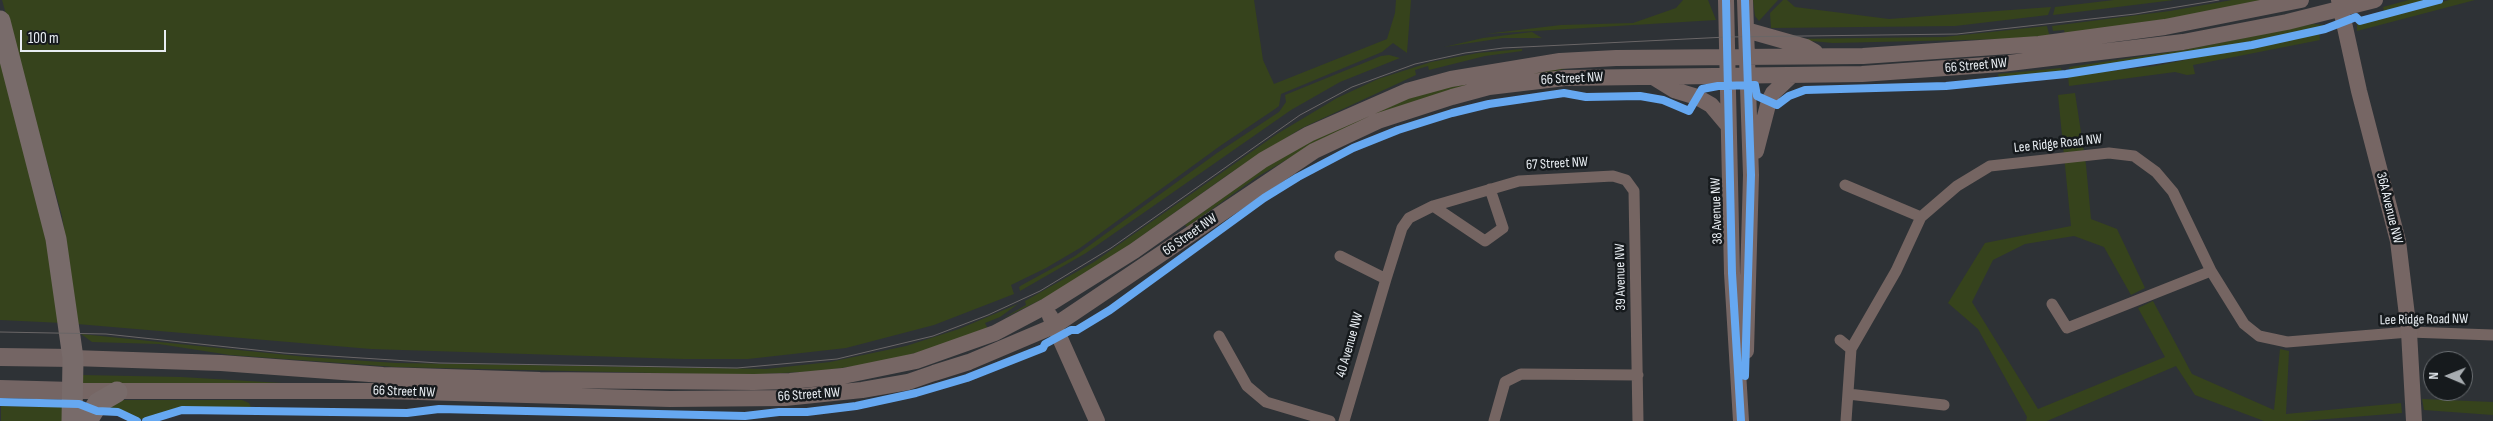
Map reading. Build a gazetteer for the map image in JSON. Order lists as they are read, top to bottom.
{
  "streets": {
    "main road": ["66 Street NW", "36A Avenue NW", "38 Avenue NW"],
    "street": [
      "Lee Ridge Road NW",
      "67 Street NW",
      "39 Avenue NW",
      "40 Avenue NW"
    ]
  },
  "crossings": [
    ["66 Street NW", "36A Avenue NW"],
    ["66 Street NW", "38 Avenue NW"],
    ["Lee Ridge Road NW", "36A Avenue NW"],
    ["67 Street NW", "39 Avenue NW"],
    ["67 Street NW", "40 Avenue NW"]
  ],
  "scale_bar": "100 m",
  "north": "left"
}
